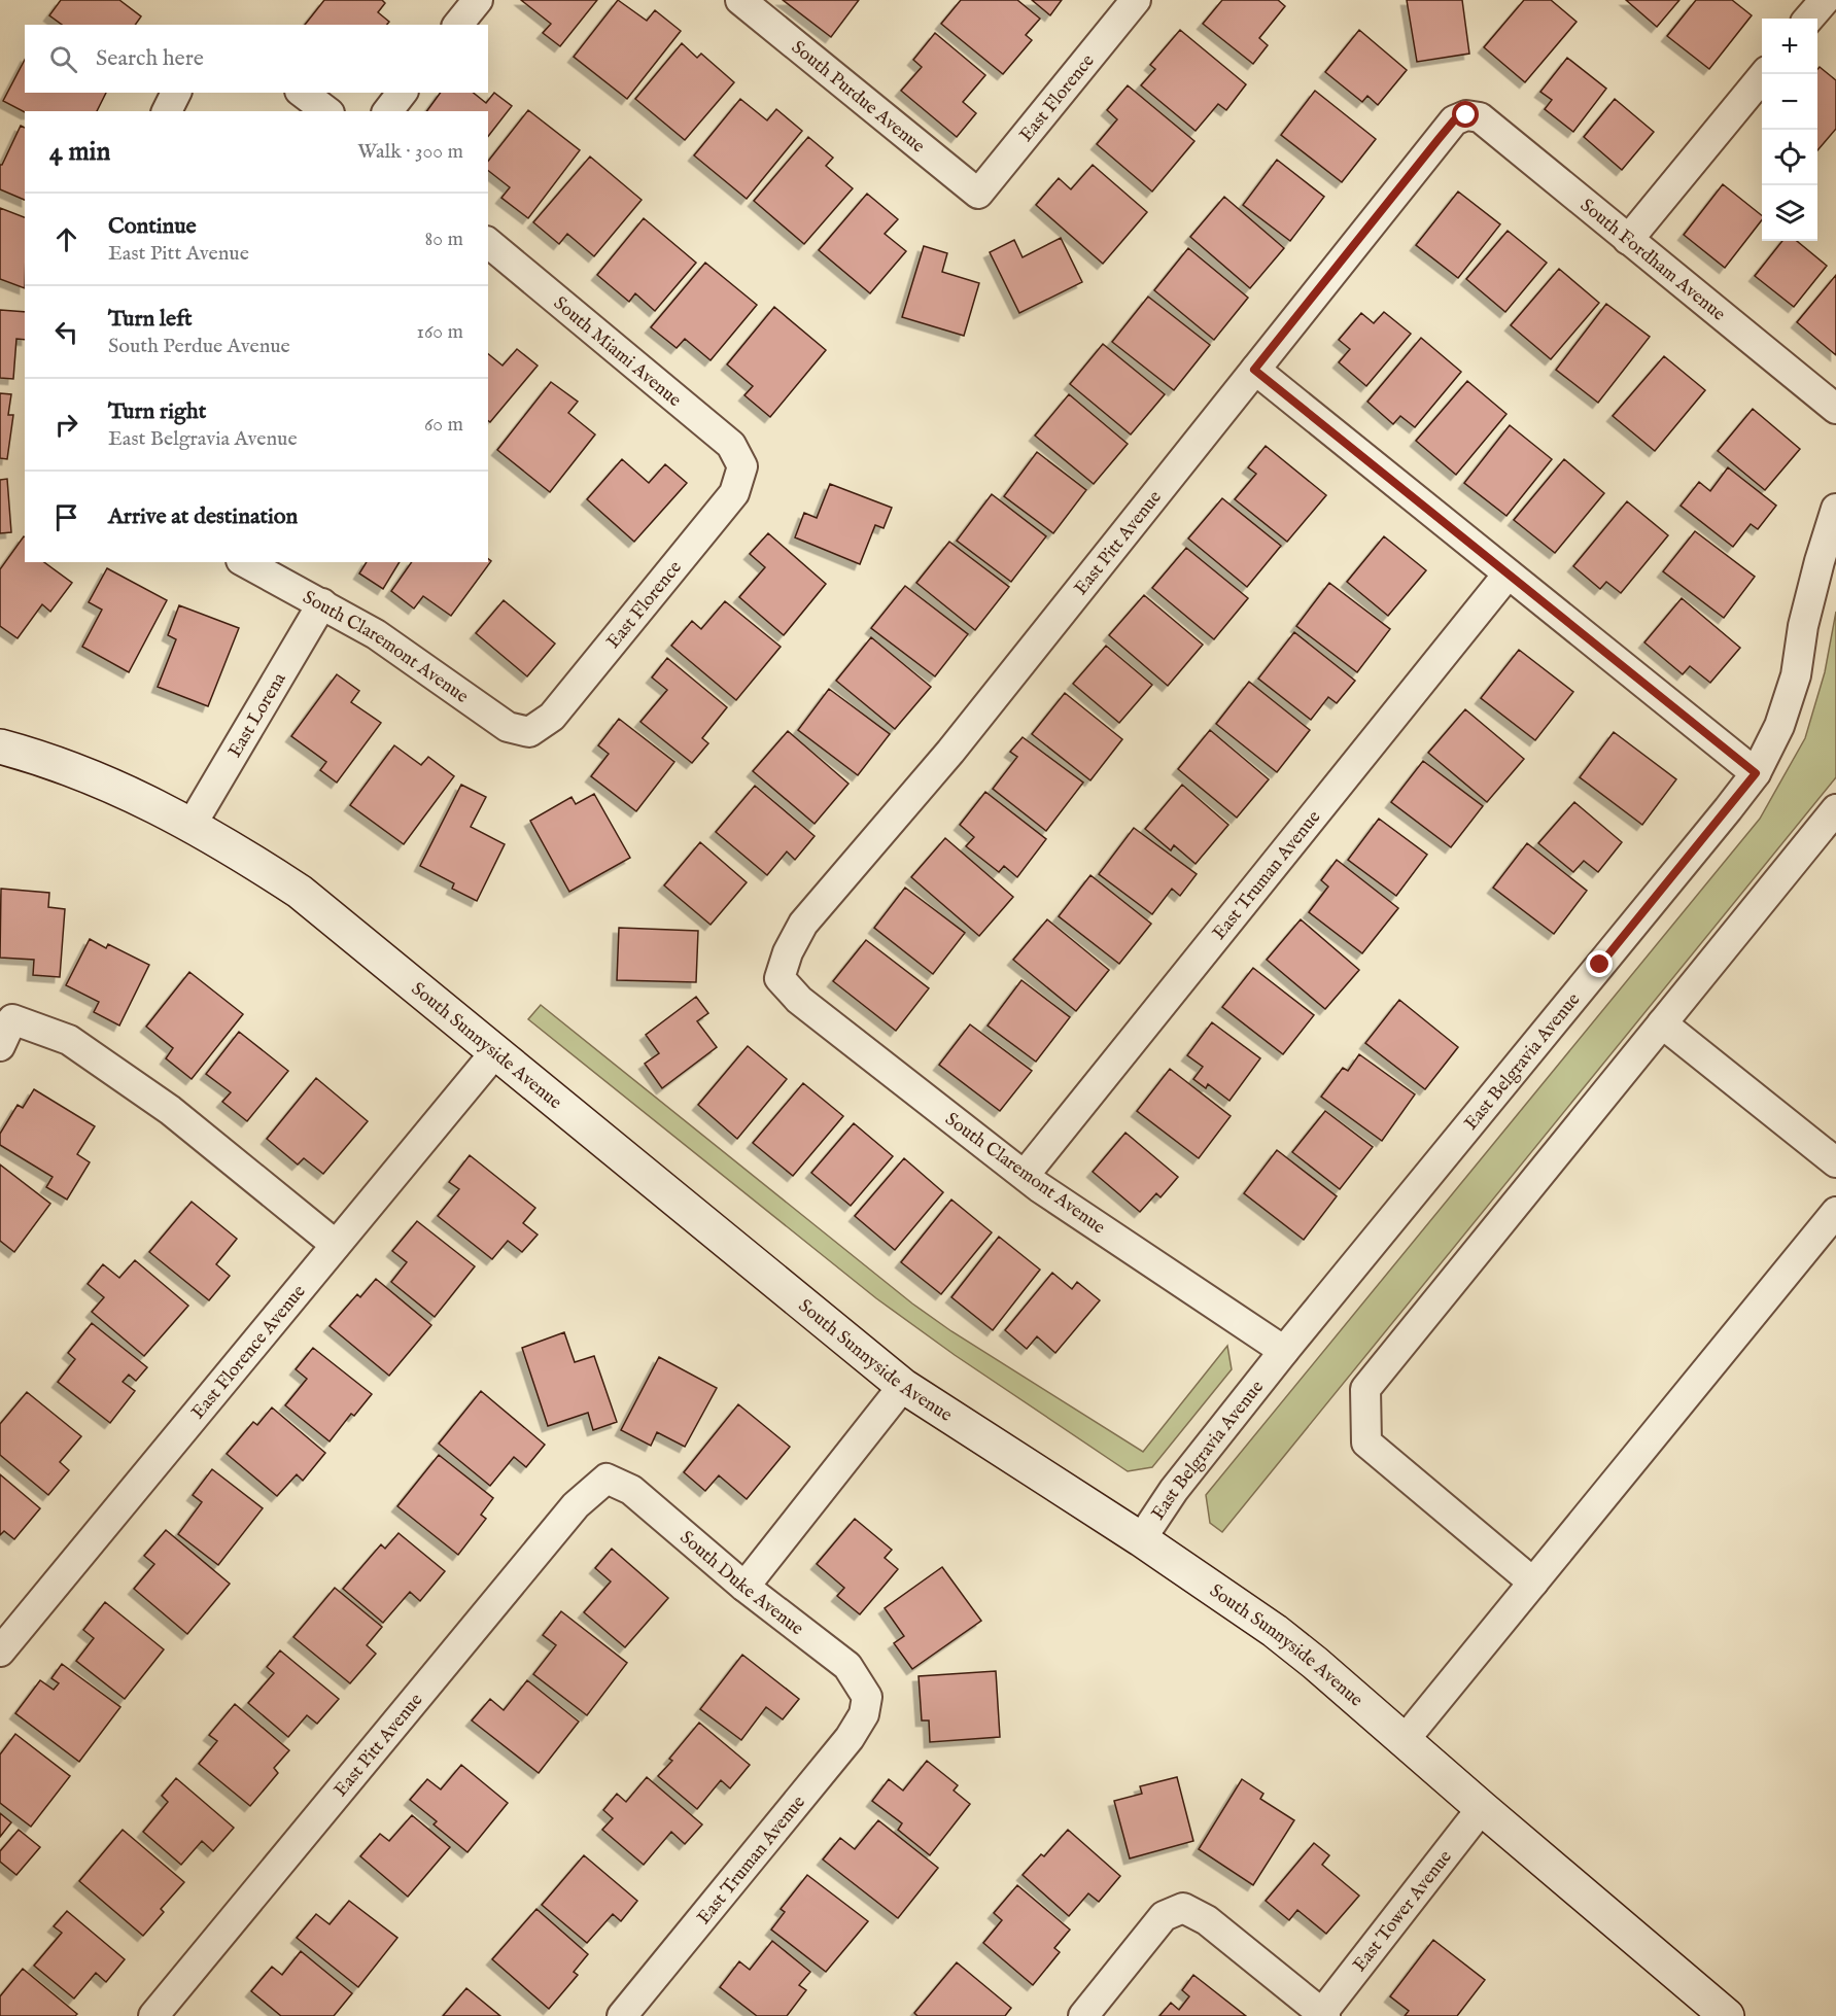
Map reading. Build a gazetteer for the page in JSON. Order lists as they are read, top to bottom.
{
  "streets": {
    "street": [
      "South Purdue Avenue",
      "East Florence",
      "South Fordham Avenue",
      "South Miami Avenue",
      "East Pitt Avenue",
      "South Claremont Avenue",
      "East Lorena",
      "East Truman Avenue",
      "South Sunnyside Avenue",
      "East Belgravia Avenue",
      "East Florence Avenue",
      "South Duke Avenue",
      "East Tower Avenue"
    ]
  },
  "crossings": [
    ["South Purdue Avenue", "East Florence"],
    ["East Florence", "South Miami Avenue"],
    ["East Florence", "South Claremont Avenue"],
    ["South Fordham Avenue", "East Pitt Avenue"],
    ["East Pitt Avenue", "South Claremont Avenue"],
    ["East Pitt Avenue", "South Duke Avenue"],
    ["South Claremont Avenue", "East Lorena"],
    ["South Claremont Avenue", "East Truman Avenue"],
    ["South Claremont Avenue", "East Belgravia Avenue"],
    ["East Lorena", "South Sunnyside Avenue"],
    ["East Truman Avenue", "South Duke Avenue"],
    ["South Sunnyside Avenue", "East Belgravia Avenue"],
    ["South Sunnyside Avenue", "East Florence Avenue"],
    ["South Sunnyside Avenue", "East Tower Avenue"]
  ],
  "page": {
    "map_buttons": ["+", "−"],
    "search": "Search here",
    "heading": ["4 min", "Walk · 300 m"],
    "list": [
      ["Continue", "East Pitt Avenue", "80 m"],
      ["Turn left", "South Perdue Avenue", "160 m"],
      ["Turn right", "East Belgravia Avenue", "60 m"],
      "Arrive at destination"
    ]
  }
}
